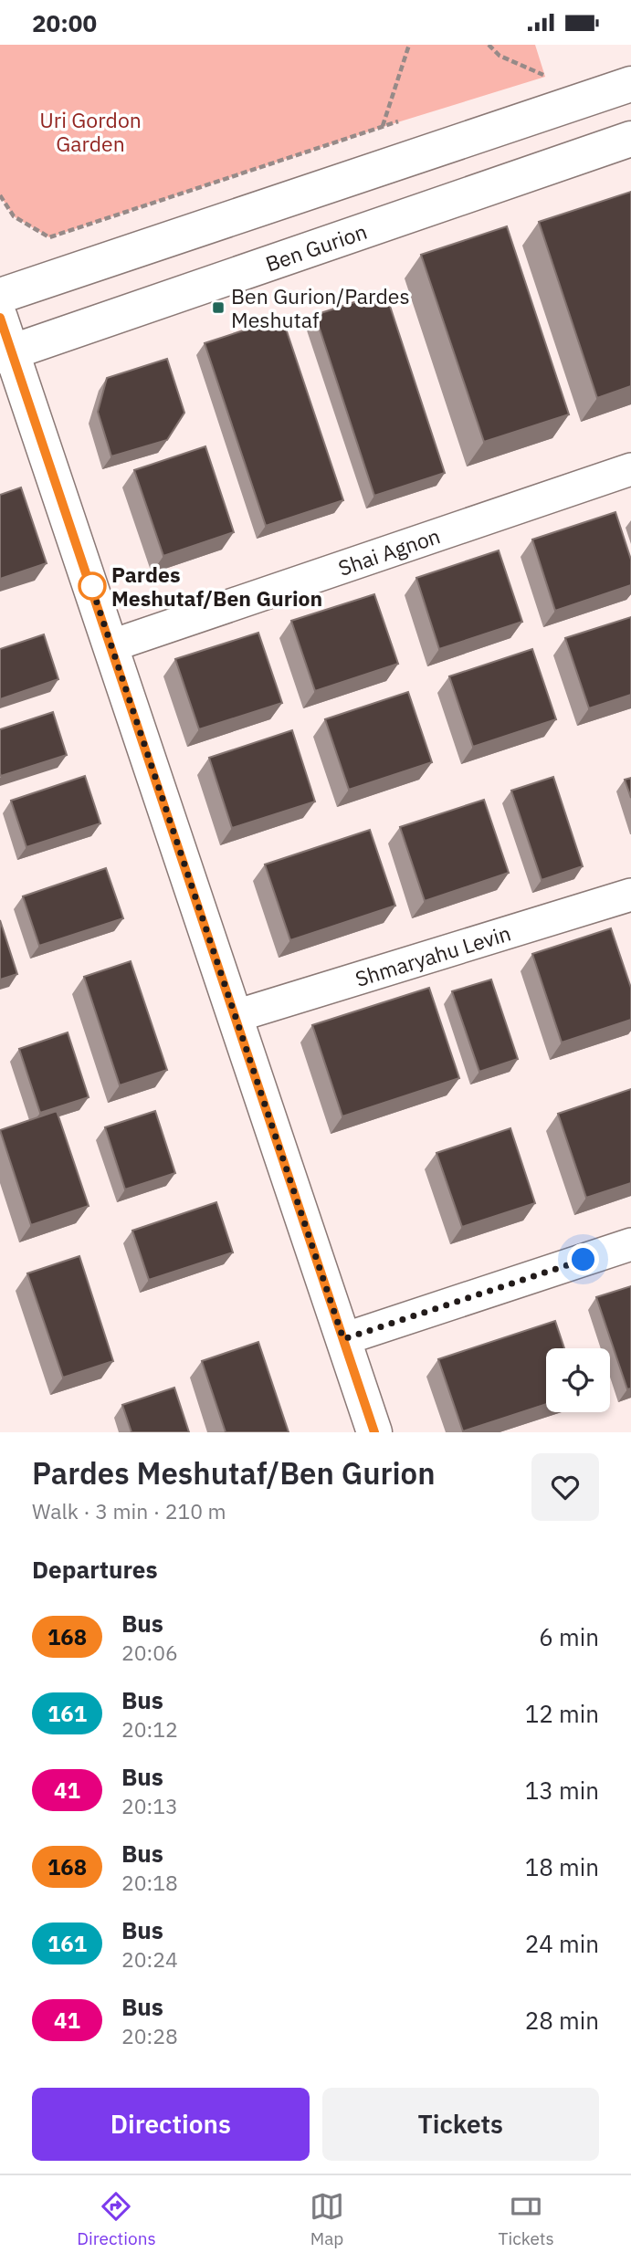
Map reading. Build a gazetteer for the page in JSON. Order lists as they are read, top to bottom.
{
  "streets": {
    "main road": ["Ben Gurion"],
    "street": ["Shai Agnon", "Shmaryahu Levin"]
  },
  "parks": ["Uri Gordon Garden"],
  "places": {
    "transit": ["Ben Gurion/Pardes Meshutaf"],
    "other": ["Pardes Meshutaf/Ben Gurion"]
  },
  "lines": ["bus line 168"],
  "page": {
    "status": "20:00",
    "heading": [
      ["Pardes Meshutaf/Ben Gurion", "Walk · 3 min · 210 m"],
      "Departures"
    ],
    "list": [
      {
        "mark": "168",
        "name": "Bus",
        "note": "20:06",
        "value": "6 min"
      },
      {
        "mark": "161",
        "name": "Bus",
        "note": "20:12",
        "value": "12 min"
      },
      {
        "mark": "41",
        "name": "Bus",
        "note": "20:13",
        "value": "13 min"
      },
      {
        "mark": "168",
        "name": "Bus",
        "note": "20:18",
        "value": "18 min"
      },
      {
        "mark": "161",
        "name": "Bus",
        "note": "20:24",
        "value": "24 min"
      },
      {
        "mark": "41",
        "name": "Bus",
        "note": "20:28",
        "value": "28 min"
      }
    ],
    "buttons": ["Directions", "Tickets"],
    "tabs": ["Directions", "Map", "Tickets"]
  }
}
